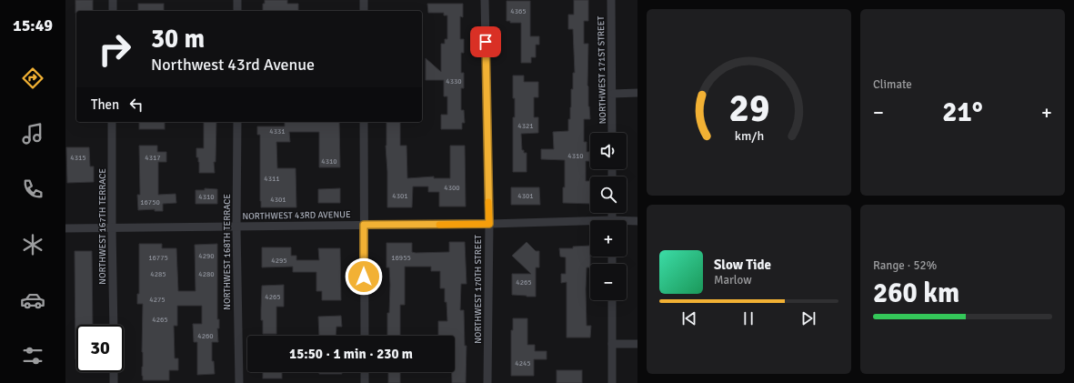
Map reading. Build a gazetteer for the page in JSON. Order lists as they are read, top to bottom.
{
  "streets": {
    "street": [
      "NORTHWEST 171ST STREET",
      "NORTHWEST 43RD AVENUE",
      "NORTHWEST 167TH TERRACE",
      "NORTHWEST 168TH TERRACE",
      "NORTHWEST 170TH STREET"
    ]
  },
  "crossings": [
    ["NORTHWEST 43RD AVENUE", "NORTHWEST 167TH TERRACE"],
    ["NORTHWEST 43RD AVENUE", "NORTHWEST 168TH TERRACE"],
    ["NORTHWEST 43RD AVENUE", "NORTHWEST 170TH STREET"]
  ],
  "house_numbers": [
    "4365",
    "4330",
    "4321",
    "4331",
    "4310",
    "4315",
    "4317",
    "4310",
    "4311",
    "4300",
    "4301",
    "4301",
    "4310",
    "4301",
    "16750",
    "4290",
    "16775",
    "16955",
    "4295",
    "4285",
    "4280",
    "4265",
    "4265",
    "4275",
    "4265",
    "4260",
    "4245"
  ],
  "page": {
    "tabs": "15:49",
    "tile": [
      "Climate",
      ["Range · 52%", "260 km"]
    ],
    "turn": ["30 m", "Northwest 43rd Avenue"],
    "then": "Then",
    "heat": ["−", "21°", "+"],
    "map_buttons": ["+", "−"],
    "song": ["Slow Tide", "Marlow"],
    "limit": "30",
    "trip": "15:50 · 1 min · 230 m",
    "gauge": ["29", "km/h"]
  }
}
